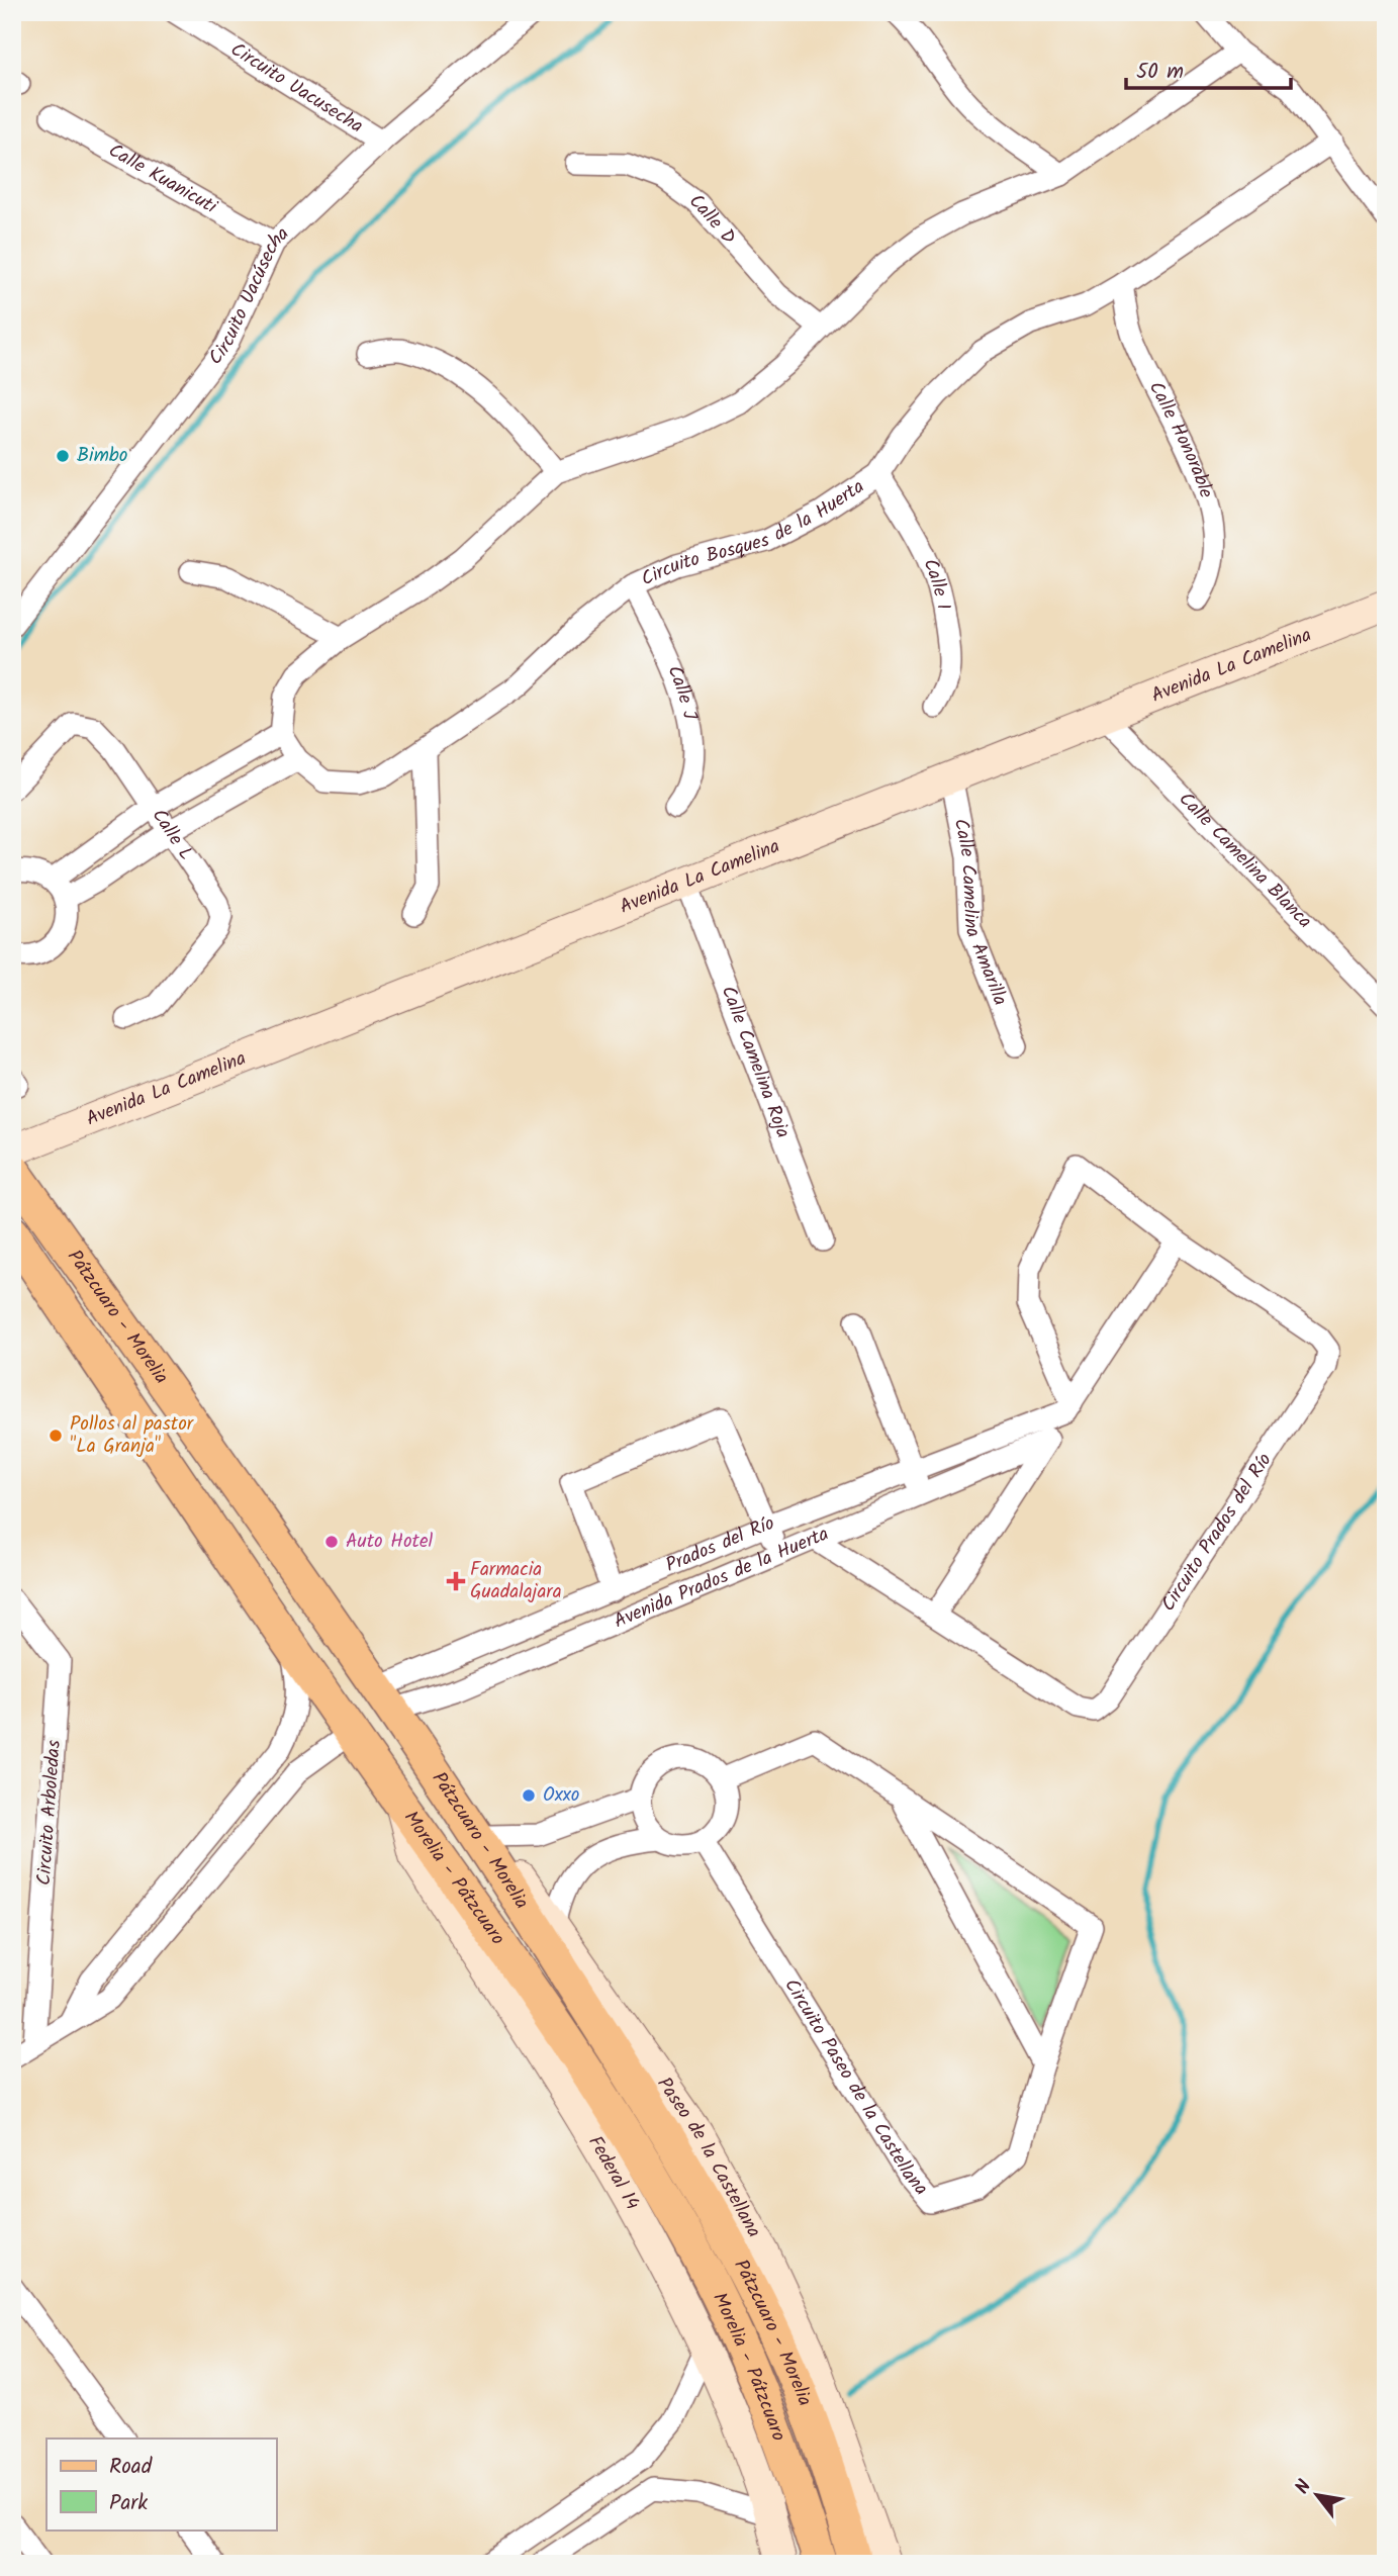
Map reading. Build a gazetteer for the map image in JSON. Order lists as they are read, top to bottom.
{
  "streets": {
    "main road": ["Pátzcuaro - Morelia", "Morelia - Pátzcuaro"],
    "street": [
      "Circuito Uacusecha",
      "Calle Kuanicuti",
      "Calle D",
      "Circuito Uacúsecha",
      "Calle Honorable",
      "Circuito Bosques de la Huerta",
      "Calle I",
      "Avenida La Camelina",
      "Calle J",
      "Calle L",
      "Calle Camelina Blanca",
      "Calle Camelina Amarilla",
      "Calle Camelina Roja",
      "Circuito Prados del Río",
      "Prados del Río",
      "Avenida Prados de la Huerta",
      "Circuito Arboledas",
      "Circuito Paseo de la Castellana",
      "Paseo de la Castellana",
      "Federal 14"
    ]
  },
  "crossings": [
    ["Circuito Uacusecha", "Circuito Uacúsecha"],
    ["Calle Kuanicuti", "Circuito Uacúsecha"],
    ["Calle Honorable", "Circuito Bosques de la Huerta"],
    ["Circuito Bosques de la Huerta", "Calle I"],
    ["Circuito Bosques de la Huerta", "Calle J"],
    ["Avenida La Camelina", "Calle Camelina Blanca"],
    ["Avenida La Camelina", "Calle Camelina Amarilla"],
    ["Avenida La Camelina", "Calle Camelina Roja"],
    ["Pátzcuaro - Morelia", "Prados del Río"],
    ["Pátzcuaro - Morelia", "Avenida Prados de la Huerta"],
    ["Pátzcuaro - Morelia", "Paseo de la Castellana"],
    ["Circuito Prados del Río", "Prados del Río"],
    ["Circuito Prados del Río", "Avenida Prados de la Huerta"],
    ["Prados del Río", "Avenida Prados de la Huerta"],
    ["Morelia - Pátzcuaro", "Federal 14"]
  ],
  "places": {
    "other": [
      "Bimbo",
      "Pollos al pastor \"La Granja\"",
      "Auto Hotel",
      "Oxxo"
    ],
    "health": ["Farmacia Guadalajara"]
  },
  "legend": ["Road", "Park"],
  "scale_bar": "50 m",
  "north": "top left"
}
